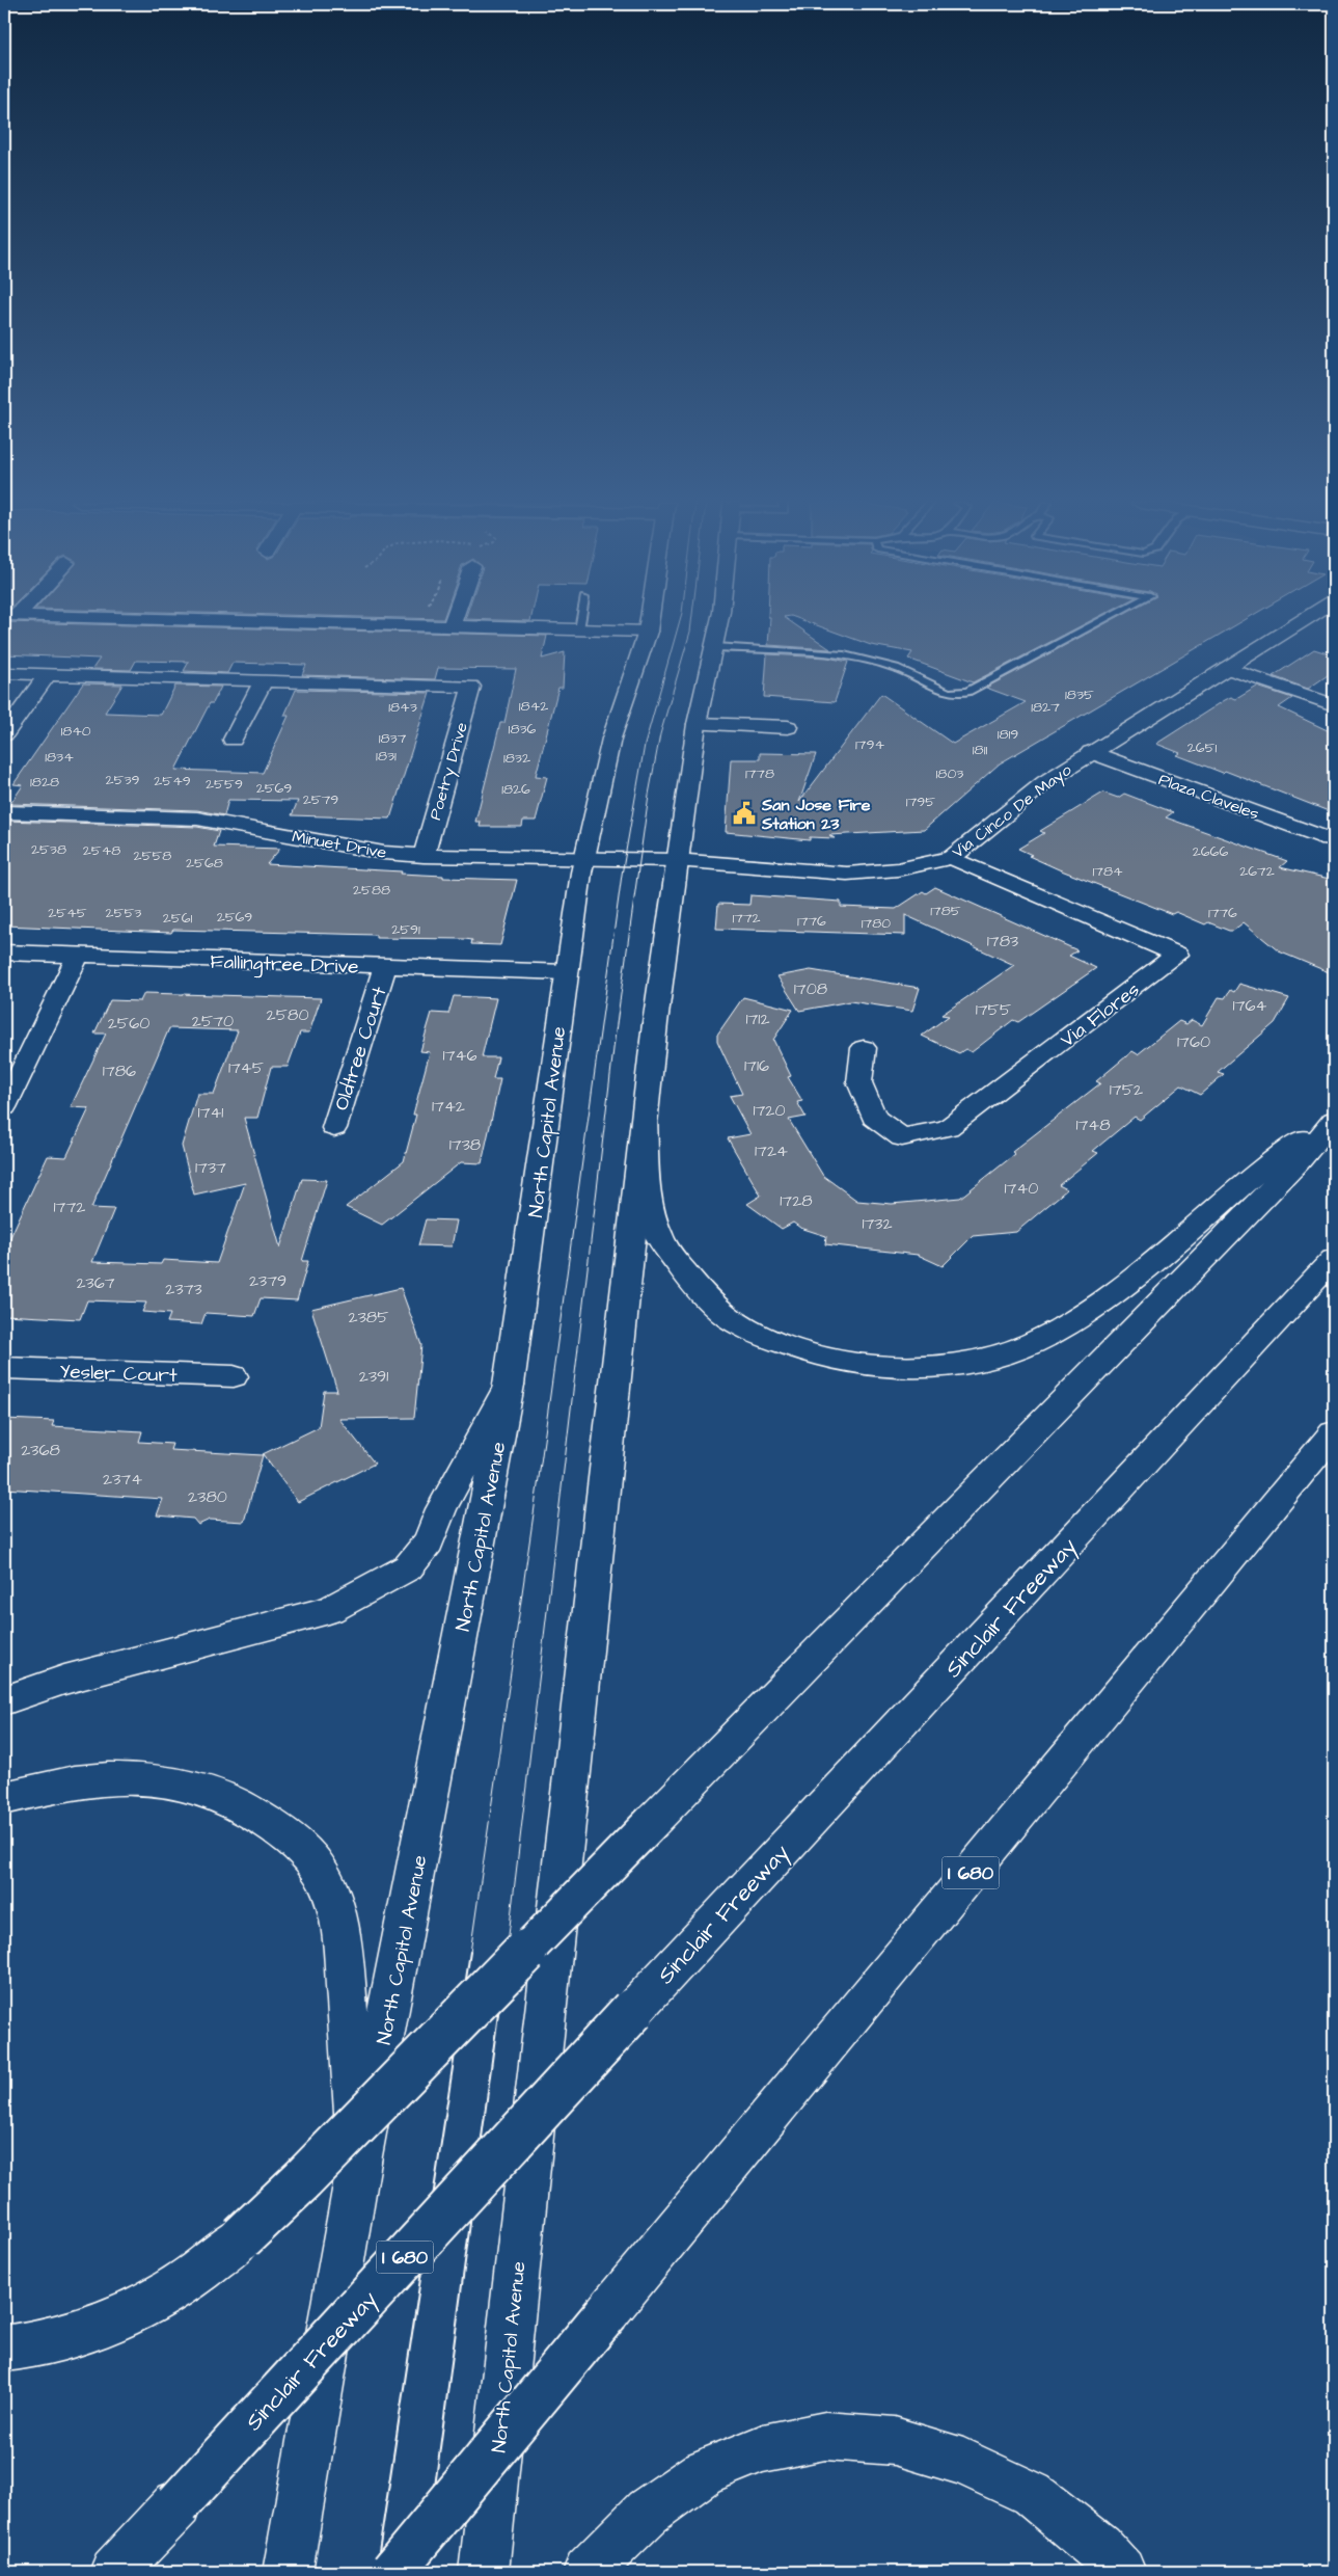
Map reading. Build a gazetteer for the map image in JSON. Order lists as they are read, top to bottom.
{
  "streets": {
    "main road": [
      "Poetry Drive",
      "Plaza Claveles",
      "Via Cinco De Mayo",
      "Minuet Drive",
      "Fallingtree Drive",
      "Via Flores",
      "Oldtree Court",
      "North Capitol Avenue",
      "Yesler Court",
      "Sinclair Freeway",
      "I 680"
    ]
  },
  "crossings": [
    ["Poetry Drive", "Minuet Drive"],
    ["Plaza Claveles", "Via Cinco De Mayo"],
    ["Via Cinco De Mayo", "Minuet Drive"],
    ["Via Cinco De Mayo", "Via Flores"],
    ["Via Cinco De Mayo", "North Capitol Avenue"],
    ["Minuet Drive", "North Capitol Avenue"],
    ["Fallingtree Drive", "Oldtree Court"],
    ["Fallingtree Drive", "North Capitol Avenue"]
  ],
  "places": {
    "public building": ["San Jose Fire Station 23"]
  },
  "house_numbers": [
    "1835",
    "1842",
    "1843",
    "1827",
    "1836",
    "1840",
    "1819",
    "1837",
    "1794",
    "2651",
    "1811",
    "1831",
    "1834",
    "1832",
    "1778",
    "1803",
    "2539",
    "2549",
    "1828",
    "2559",
    "2569",
    "1826",
    "2579",
    "1795",
    "2538",
    "2548",
    "2666",
    "2558",
    "2568",
    "1784",
    "2672",
    "2588",
    "1785",
    "2545",
    "2553",
    "1776",
    "2569",
    "2561",
    "1772",
    "1776",
    "1780",
    "2591",
    "1783",
    "1708",
    "1764",
    "1755",
    "2580",
    "1712",
    "2570",
    "2560",
    "1760",
    "1746",
    "1716",
    "1745",
    "1786",
    "1752",
    "1742",
    "1720",
    "1741",
    "1748",
    "1738",
    "1724",
    "1737",
    "1740",
    "1728",
    "1772",
    "1732",
    "2379",
    "2367",
    "2373",
    "2385",
    "2391",
    "2368",
    "2374",
    "2380"
  ]
}
